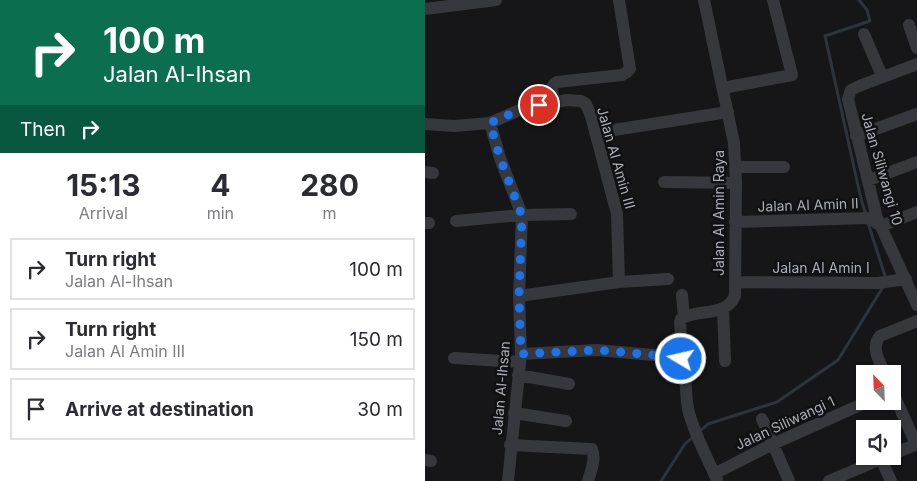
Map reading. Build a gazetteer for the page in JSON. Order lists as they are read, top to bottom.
{
  "streets": {
    "street": [
      "Jalan Al Amin III",
      "Jalan Siliwangi 10",
      "Jalan Al Amin II",
      "Jalan Al Amin Raya",
      "Jalan Al Amin I",
      "Jalan Al-Ihsan",
      "Jalan Siliwangi 1"
    ]
  },
  "crossings": [
    ["Jalan Al Amin III", "Jalan Al-Ihsan"],
    ["Jalan Siliwangi 10", "Jalan Al Amin II"],
    ["Jalan Siliwangi 10", "Jalan Al Amin I"],
    ["Jalan Al Amin II", "Jalan Al Amin Raya"],
    ["Jalan Al Amin Raya", "Jalan Al Amin I"]
  ],
  "north": "top left",
  "page": {
    "turn": ["100 m", "Jalan Al-Ihsan"],
    "then": "Then",
    "eta": [
      "15:13",
      "Arrival",
      "4",
      "min",
      "280",
      "m"
    ],
    "list": [
      {
        "name": "Turn right",
        "note": "Jalan Al-Ihsan",
        "value": "100 m"
      },
      {
        "name": "Turn right",
        "note": "Jalan Al Amin III",
        "value": "150 m"
      },
      {
        "name": "Arrive at destination",
        "value": "30 m"
      }
    ]
  }
}
